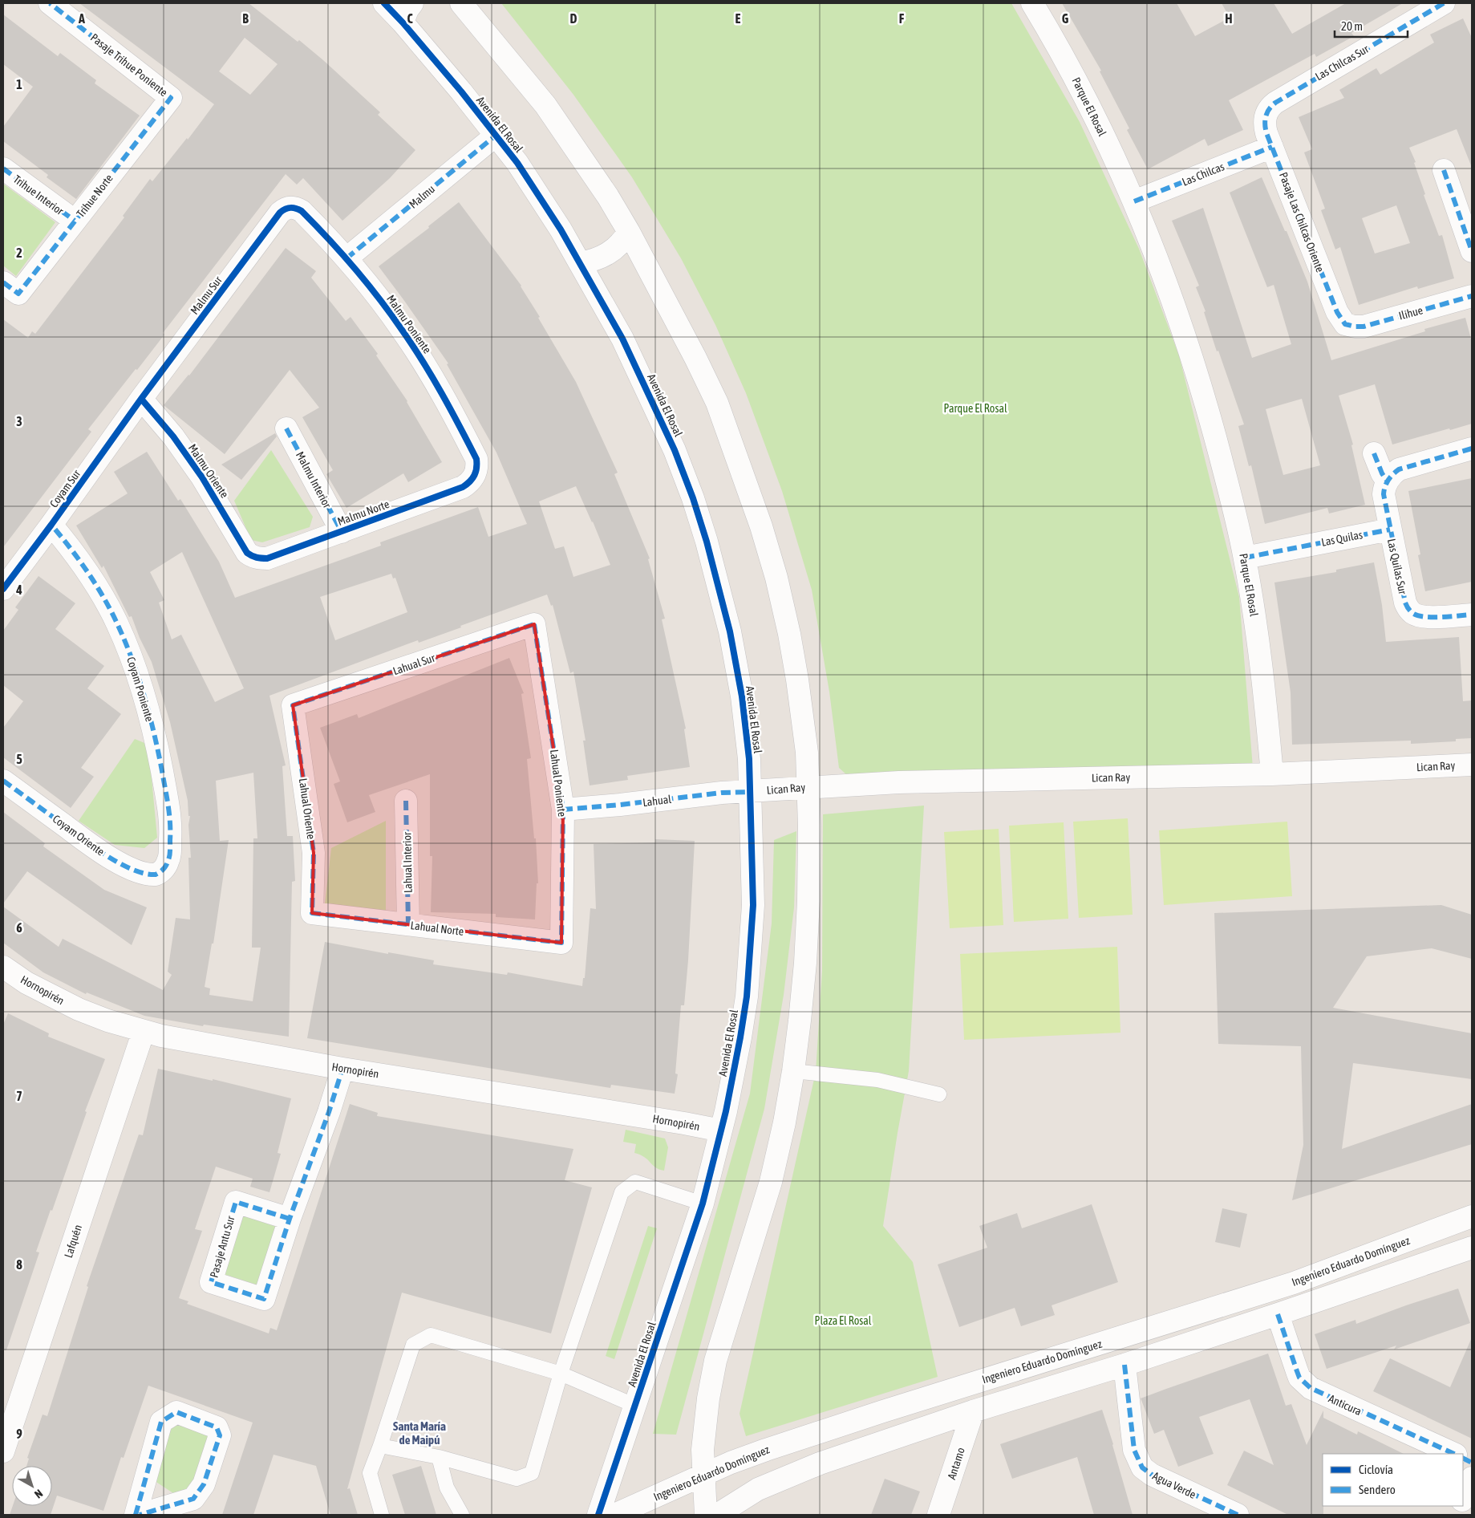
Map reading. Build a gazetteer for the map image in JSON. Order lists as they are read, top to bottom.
{
  "streets": {
    "street": [
      "Las Chilcas Sur",
      "Pasaje Trihue Poniente",
      "Parque El Rosal",
      "Avenida El Rosal",
      "Las Chilcas",
      "Trihue Interior",
      "Trihue Norte",
      "Malmu",
      "Pasaje Las Chilcas Oriente",
      "Malmu Sur",
      "Ilihue",
      "Malmu Poniente",
      "Malmu Oriente",
      "Malmu Interior",
      "Coyam Sur",
      "Malmu Norte",
      "Las Quilas",
      "Las Quilas Sur",
      "Lahual Sur",
      "Coyam Poniente",
      "Lican Ray",
      "Lahual Poniente",
      "Lahual",
      "Lahual Oriente",
      "Coyam Oriente",
      "Lahual Interior",
      "Lahual Norte",
      "Hornopirén",
      "Lafquén",
      "Pasaje Antu Sur",
      "Ingeniero Eduardo Domínguez",
      "Anticura",
      "Antamo",
      "Agua Verde"
    ]
  },
  "crossings": [
    ["Las Chilcas Sur", "Pasaje Las Chilcas Oriente"],
    ["Pasaje Trihue Poniente", "Trihue Norte"],
    ["Parque El Rosal", "Las Chilcas"],
    ["Parque El Rosal", "Las Quilas"],
    ["Parque El Rosal", "Lican Ray"],
    ["Avenida El Rosal", "Malmu"],
    ["Avenida El Rosal", "Lican Ray"],
    ["Avenida El Rosal", "Lahual"],
    ["Avenida El Rosal", "Hornopirén"],
    ["Las Chilcas", "Pasaje Las Chilcas Oriente"],
    ["Trihue Interior", "Trihue Norte"],
    ["Malmu", "Malmu Poniente"],
    ["Pasaje Las Chilcas Oriente", "Ilihue"],
    ["Malmu Sur", "Malmu Poniente"],
    ["Malmu Sur", "Malmu Oriente"],
    ["Malmu Sur", "Coyam Sur"],
    ["Malmu Poniente", "Malmu Norte"],
    ["Malmu Oriente", "Coyam Sur"],
    ["Malmu Oriente", "Malmu Norte"],
    ["Malmu Interior", "Malmu Norte"],
    ["Coyam Sur", "Coyam Poniente"],
    ["Las Quilas", "Las Quilas Sur"],
    ["Lahual Sur", "Lahual Poniente"],
    ["Lahual Sur", "Lahual Oriente"],
    ["Coyam Poniente", "Coyam Oriente"],
    ["Lican Ray", "Lahual"],
    ["Lahual Poniente", "Lahual"],
    ["Lahual Poniente", "Lahual Norte"],
    ["Lahual Oriente", "Lahual Norte"],
    ["Lahual Interior", "Lahual Norte"],
    ["Hornopirén", "Lafquén"],
    ["Hornopirén", "Pasaje Antu Sur"]
  ],
  "districts": ["Santa María de Maipú"],
  "parks": ["Parque El Rosal", "Plaza El Rosal"],
  "legend": ["Ciclovía", "Sendero"],
  "scale_bar": "20 m",
  "north": "bottom right",
  "grid": {
    "columns": [
      "A",
      "B",
      "C",
      "D",
      "E",
      "F",
      "G",
      "H"
    ],
    "rows": [
      "1",
      "2",
      "3",
      "4",
      "5",
      "6",
      "7",
      "8",
      "9"
    ]
  }
}
